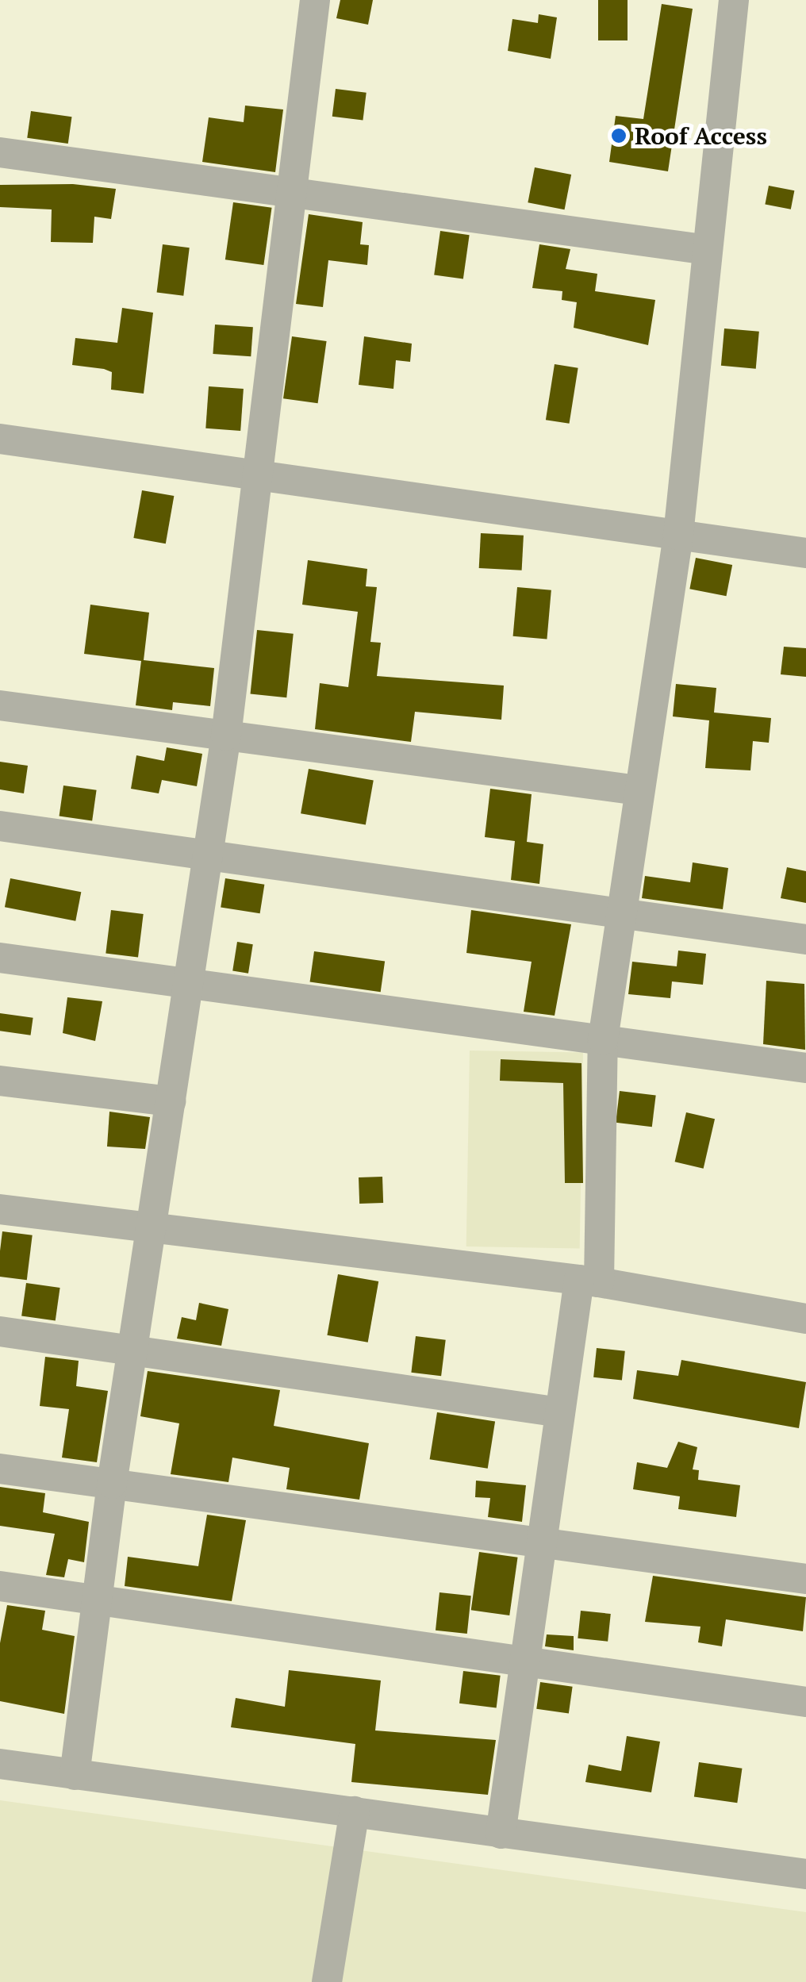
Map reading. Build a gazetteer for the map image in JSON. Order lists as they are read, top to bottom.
{
  "places": ["Roof Access"]
}
